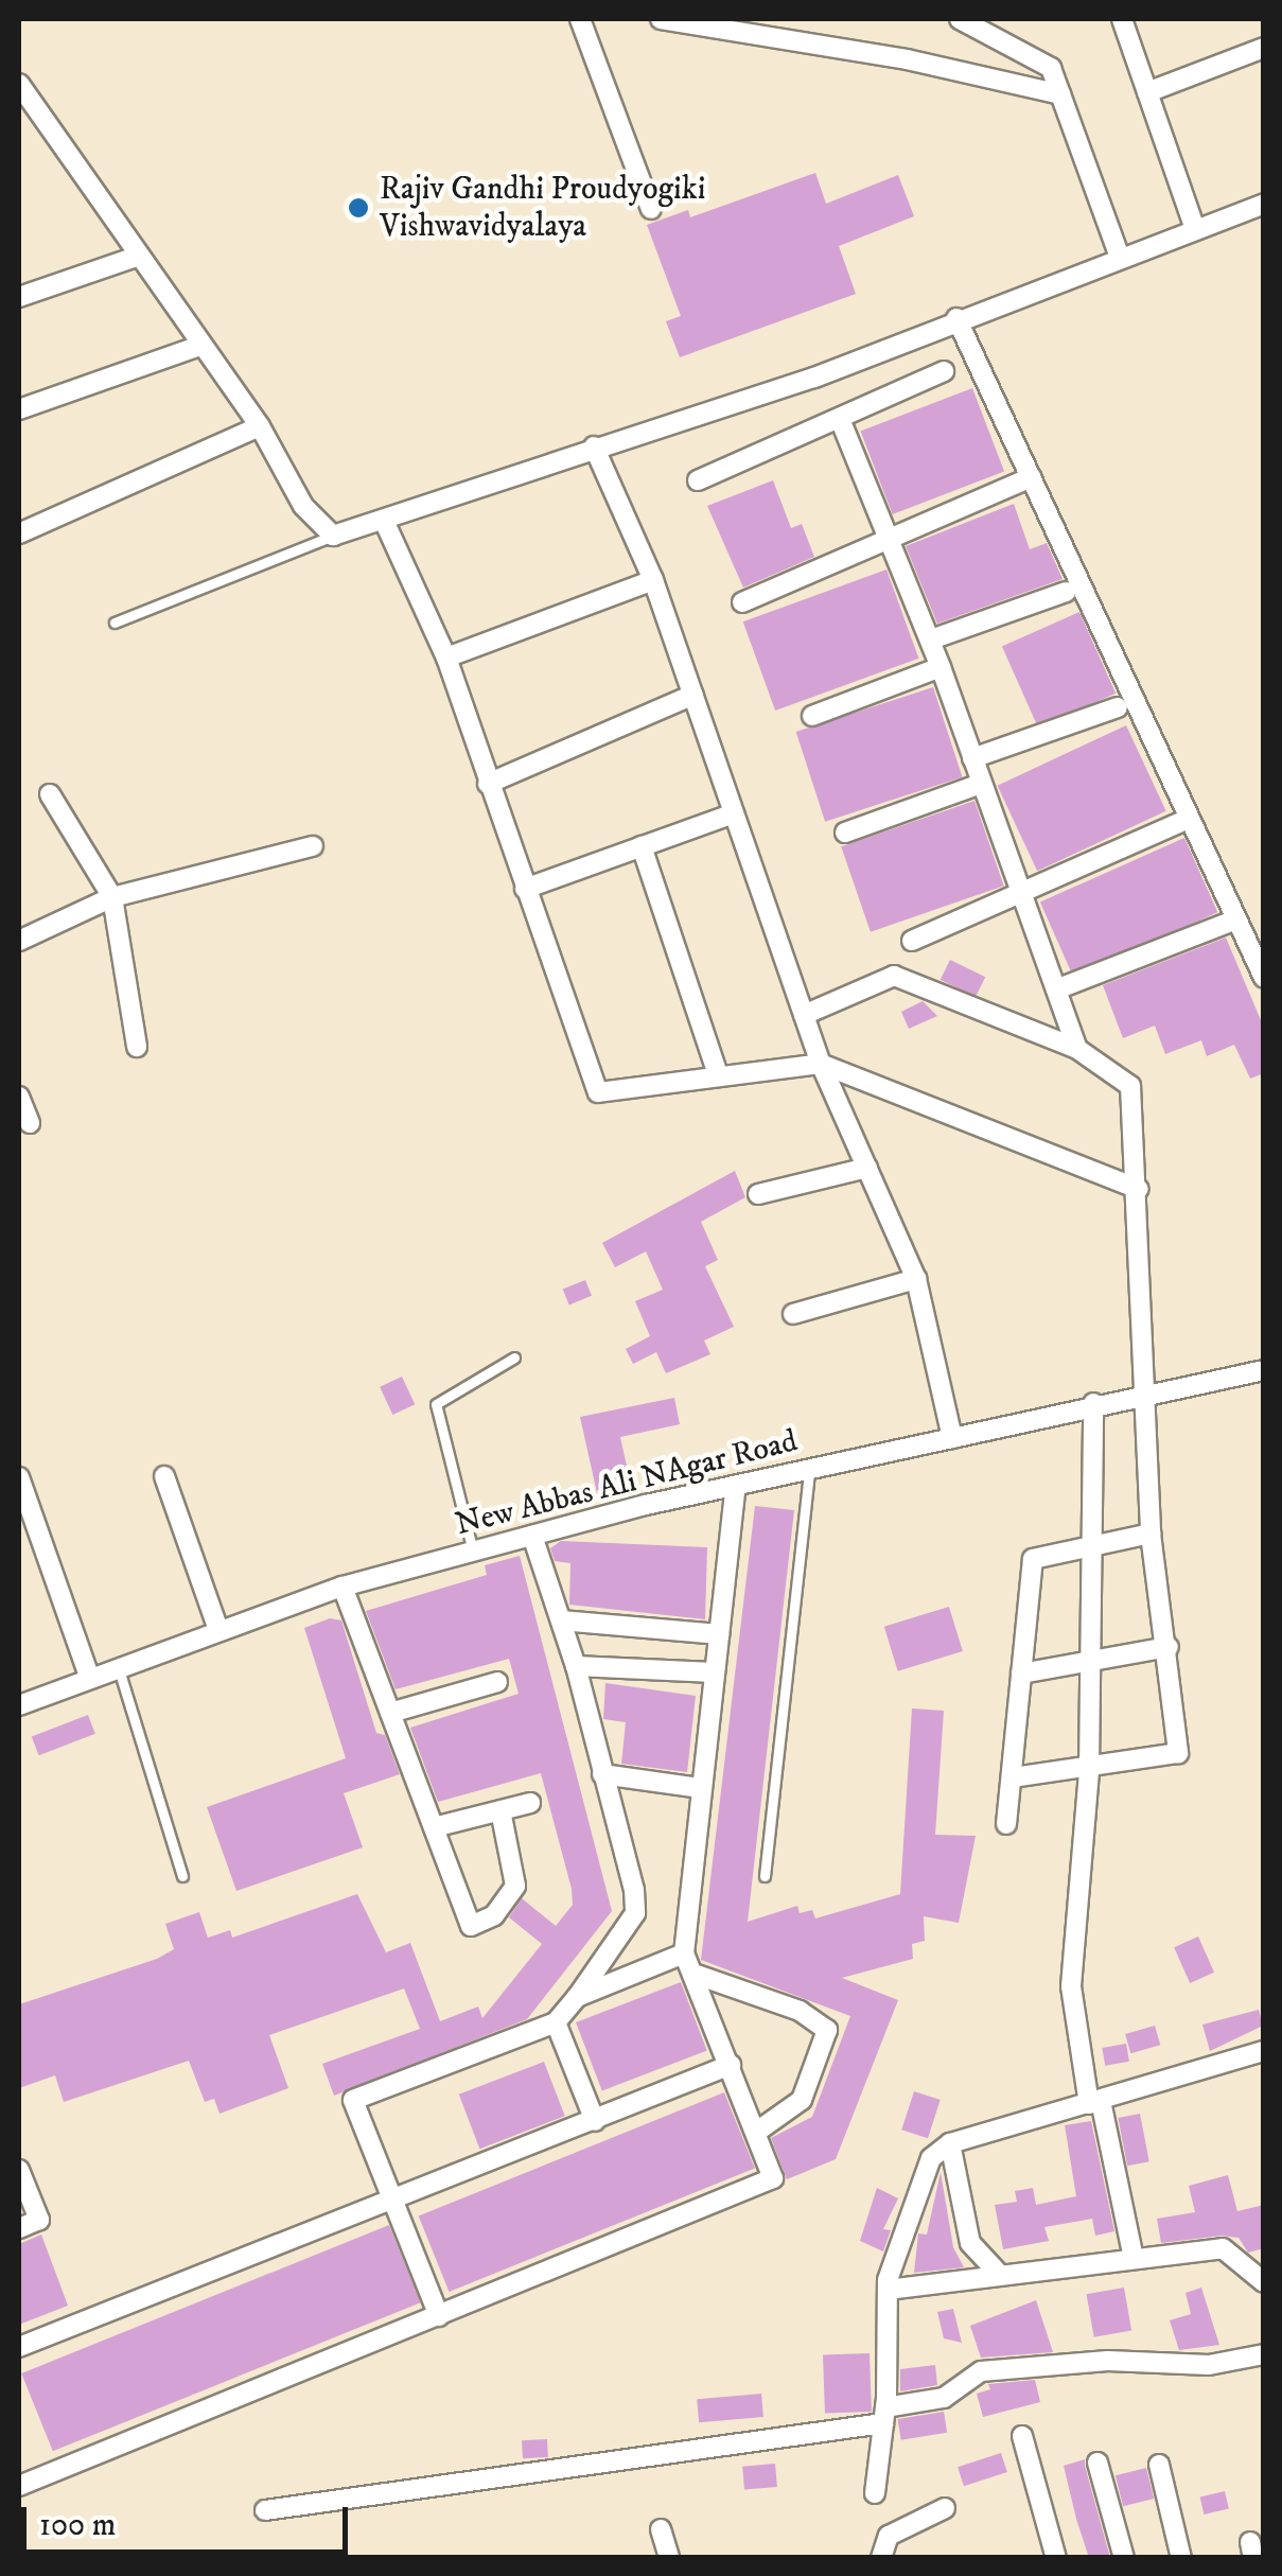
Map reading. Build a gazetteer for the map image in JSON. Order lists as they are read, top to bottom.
{
  "streets": {
    "street": ["New Abbas Ali NAgar Road"]
  },
  "places": ["Rajiv Gandhi Proudyogiki Vishwavidyalaya"],
  "scale_bar": "100 m"
}
